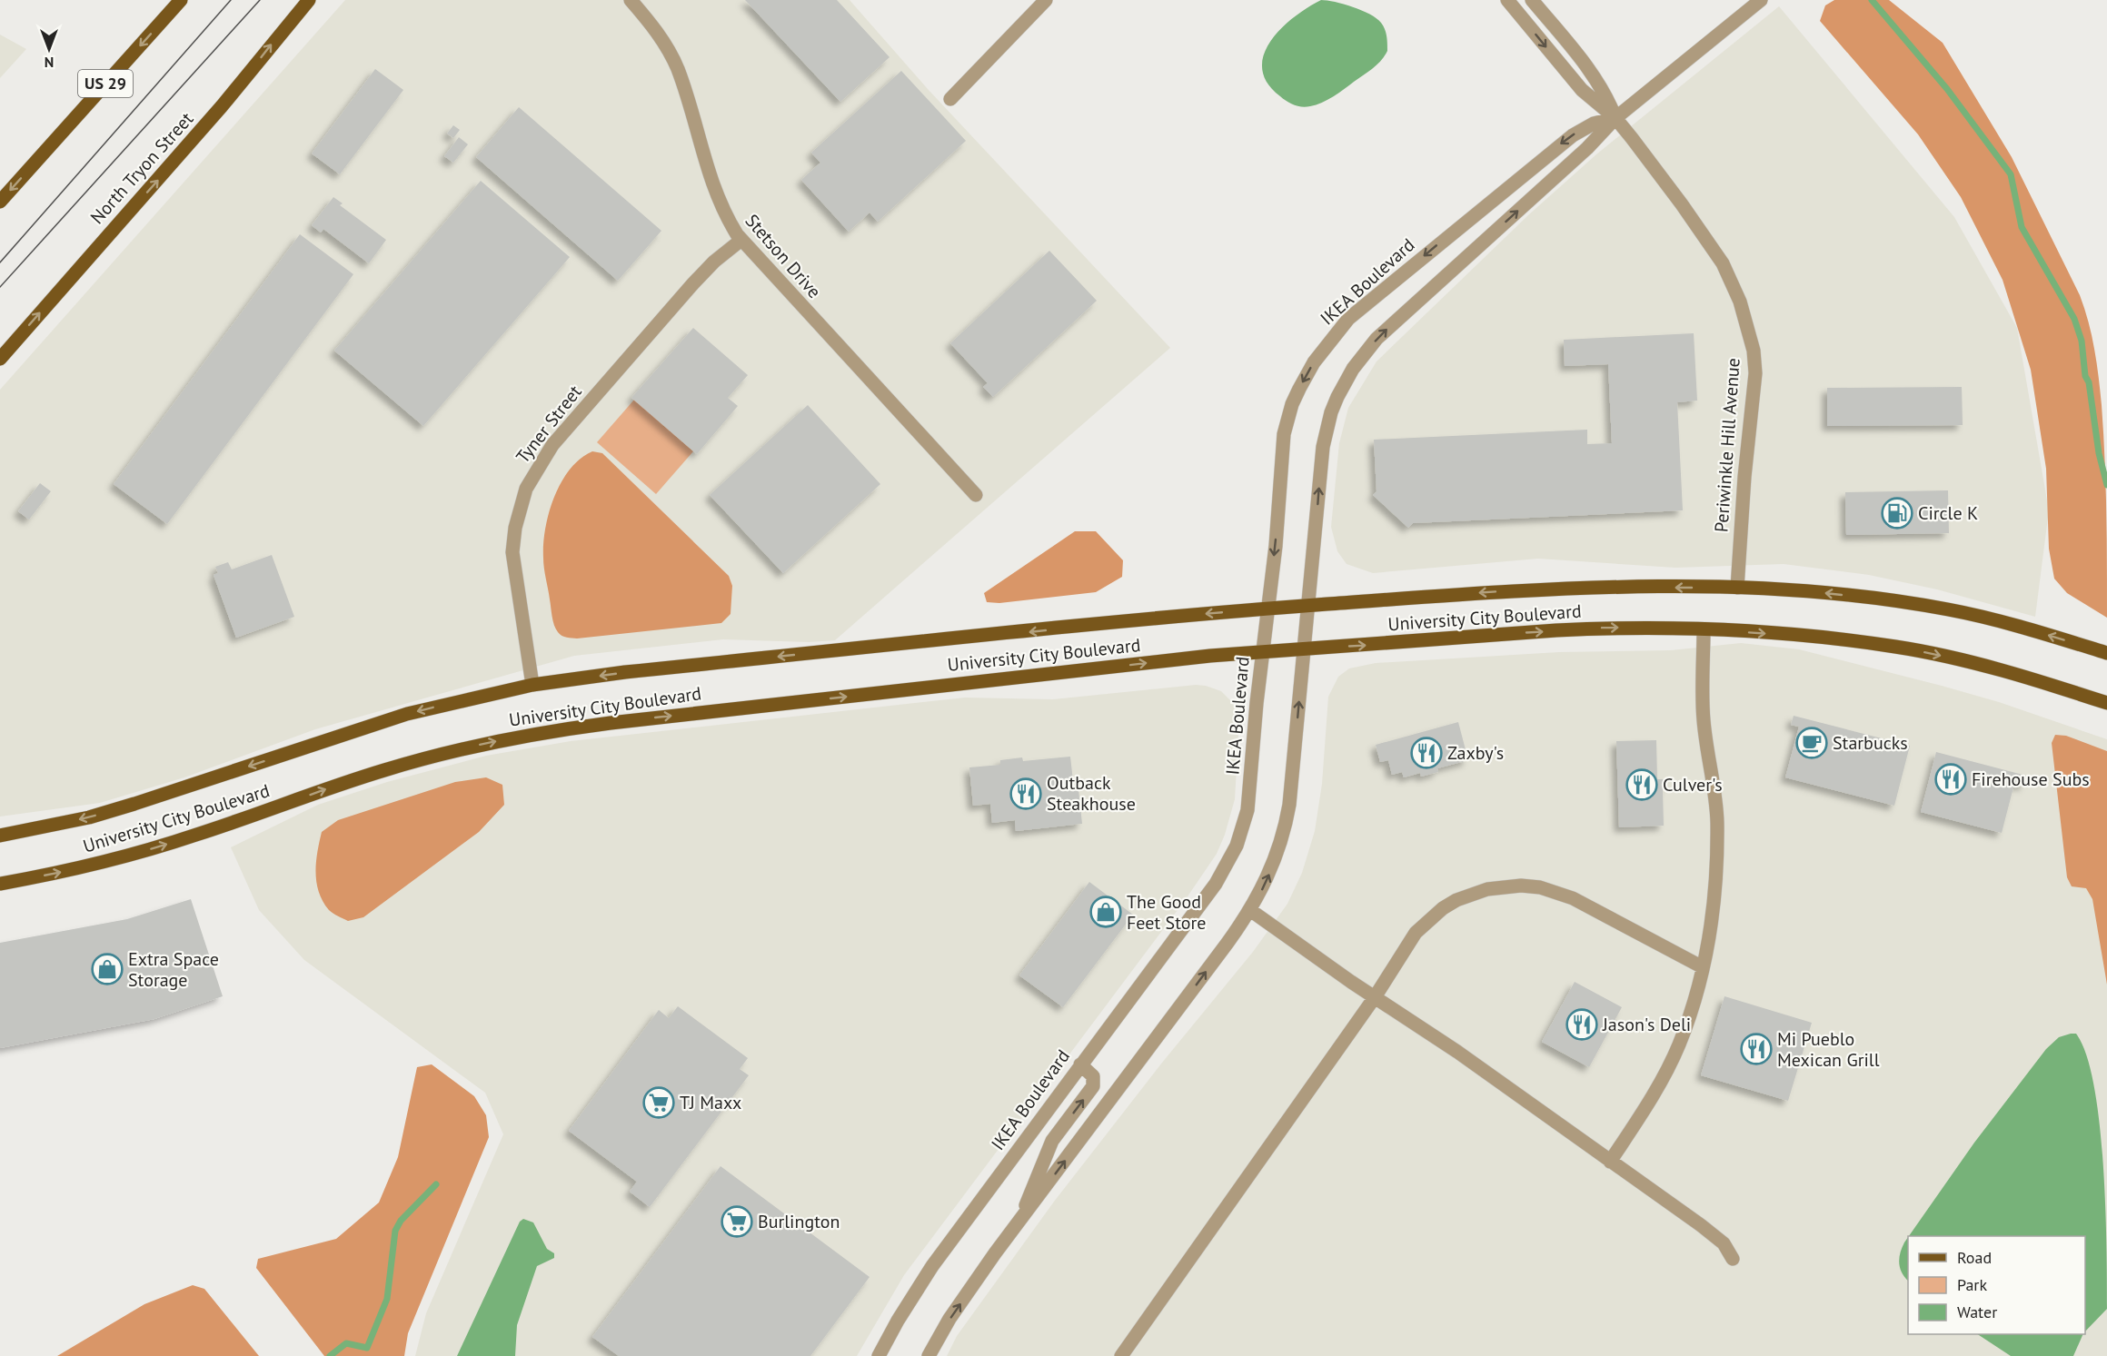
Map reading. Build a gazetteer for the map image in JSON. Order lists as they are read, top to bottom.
{
  "streets": {
    "main road": ["US 29", "North Tryon Street", "University City Boulevard"],
    "street": [
      "Stetson Drive",
      "IKEA Boulevard",
      "Tyner Street",
      "Periwinkle Hill Avenue"
    ]
  },
  "crossings": [
    ["Stetson Drive", "Tyner Street"],
    ["IKEA Boulevard", "Periwinkle Hill Avenue"],
    ["IKEA Boulevard", "University City Boulevard"],
    ["Tyner Street", "University City Boulevard"],
    ["Periwinkle Hill Avenue", "University City Boulevard"]
  ],
  "places": {
    "fuel station": ["Circle K"],
    "cafe": ["Starbucks"],
    "restaurant": [
      "Zaxby's",
      "Firehouse Subs",
      "Culver's",
      "Outback Steakhouse",
      "Jason's Deli",
      "Mi Pueblo Mexican Grill"
    ],
    "shop": ["The Good Feet Store", "Extra Space Storage"],
    "supermarket": ["TJ Maxx", "Burlington"]
  },
  "legend": ["Road", "Park", "Water"],
  "north": "bottom"
}
